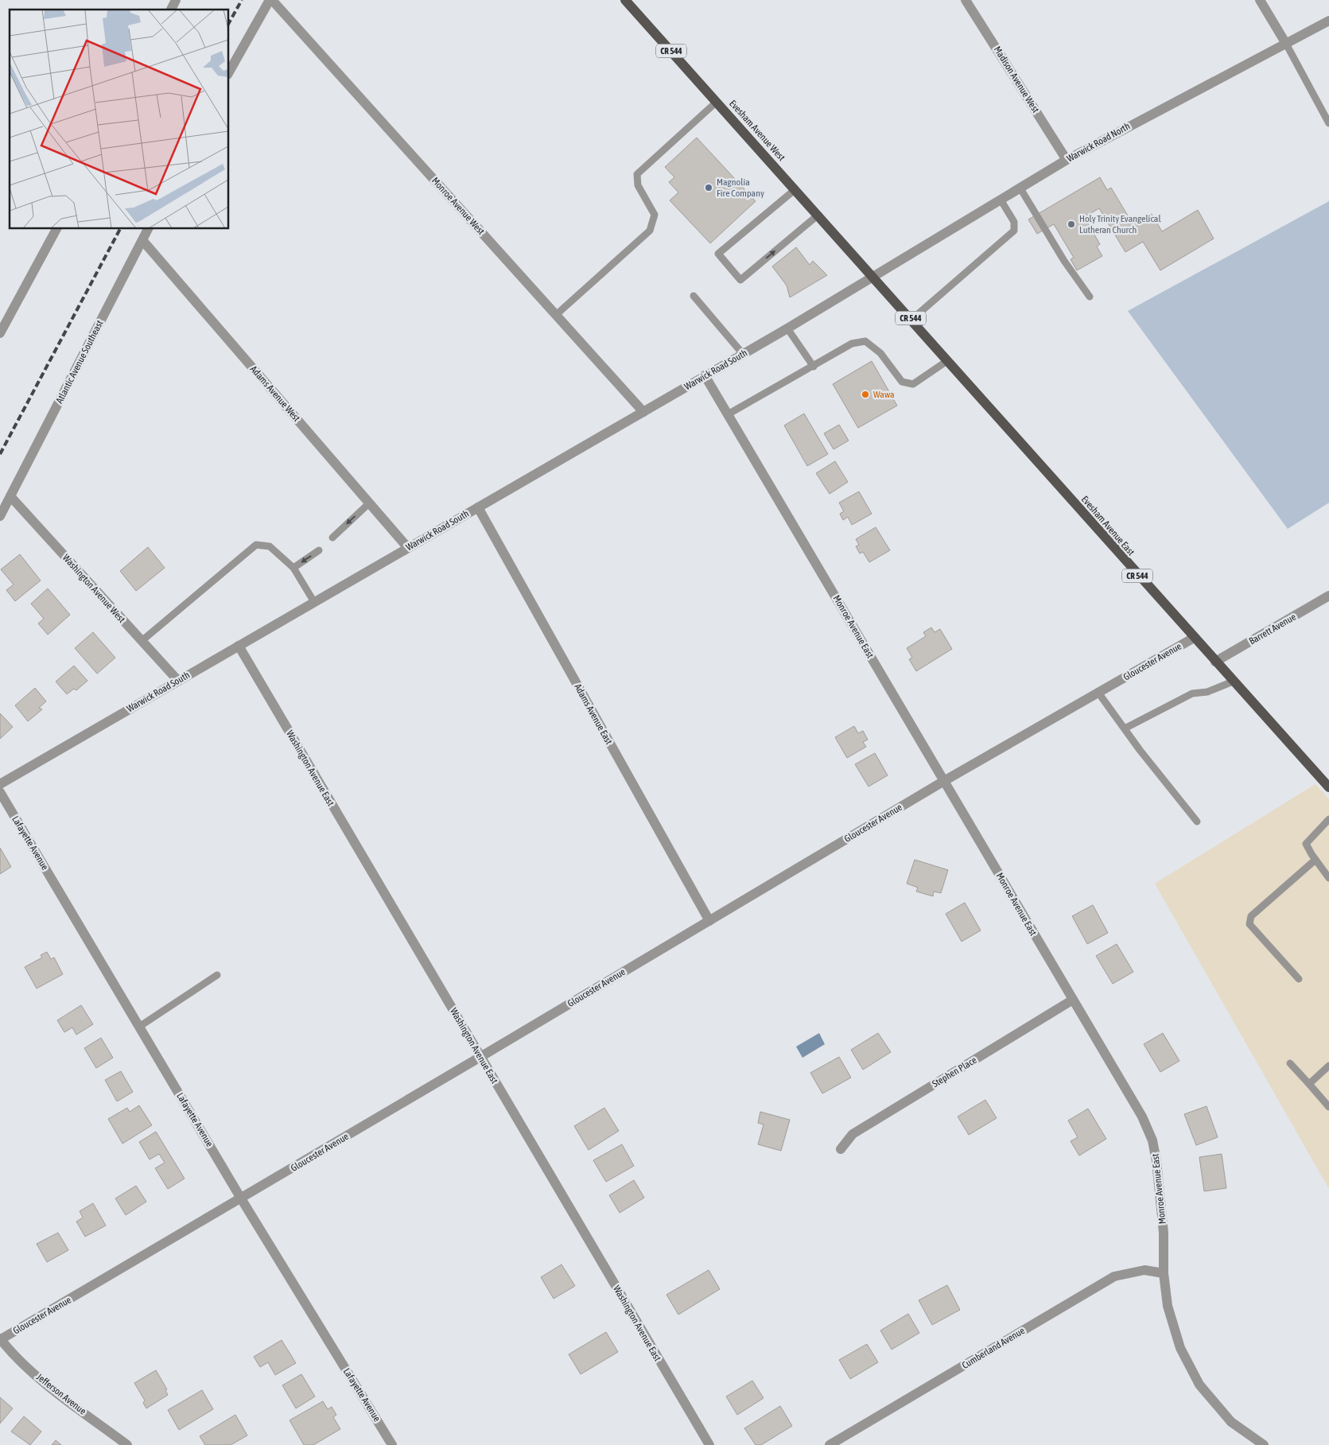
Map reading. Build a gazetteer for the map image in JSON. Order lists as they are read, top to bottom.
{
  "streets": {
    "main road": ["CR 544", "Evesham Avenue West", "Evesham Avenue East"],
    "street": [
      "Madison Avenue West",
      "Warwick Road North",
      "Monroe Avenue West",
      "Atlantic Avenue Southeast",
      "Warwick Road South",
      "Adams Avenue West",
      "Washington Avenue West",
      "Monroe Avenue East",
      "Barrett Avenue",
      "Gloucester Avenue",
      "Adams Avenue East",
      "Washington Avenue East",
      "Lafayette Avenue",
      "Stephen Place",
      "Cumberland Avenue",
      "Jefferson Avenue"
    ]
  },
  "crossings": [
    ["Madison Avenue West", "Warwick Road North"],
    ["Evesham Avenue West", "Warwick Road North"],
    ["Evesham Avenue West", "Warwick Road South"],
    ["Evesham Avenue West", "Evesham Avenue East"],
    ["Warwick Road North", "Warwick Road South"],
    ["Warwick Road North", "Evesham Avenue East"],
    ["Monroe Avenue West", "Warwick Road South"],
    ["Atlantic Avenue Southeast", "Adams Avenue West"],
    ["Atlantic Avenue Southeast", "Washington Avenue West"],
    ["Warwick Road South", "Adams Avenue West"],
    ["Warwick Road South", "Evesham Avenue East"],
    ["Warwick Road South", "Washington Avenue West"],
    ["Warwick Road South", "Monroe Avenue East"],
    ["Warwick Road South", "Adams Avenue East"],
    ["Warwick Road South", "Washington Avenue East"],
    ["Evesham Avenue East", "Barrett Avenue"],
    ["Evesham Avenue East", "Gloucester Avenue"],
    ["Monroe Avenue East", "Gloucester Avenue"],
    ["Monroe Avenue East", "Stephen Place"],
    ["Monroe Avenue East", "Cumberland Avenue"],
    ["Gloucester Avenue", "Adams Avenue East"],
    ["Gloucester Avenue", "Washington Avenue East"],
    ["Gloucester Avenue", "Lafayette Avenue"],
    ["Gloucester Avenue", "Jefferson Avenue"]
  ],
  "places": ["Magnolia Fire Company", "Holy Trinity Evangelical Lutheran Church", "Wawa"]
}
